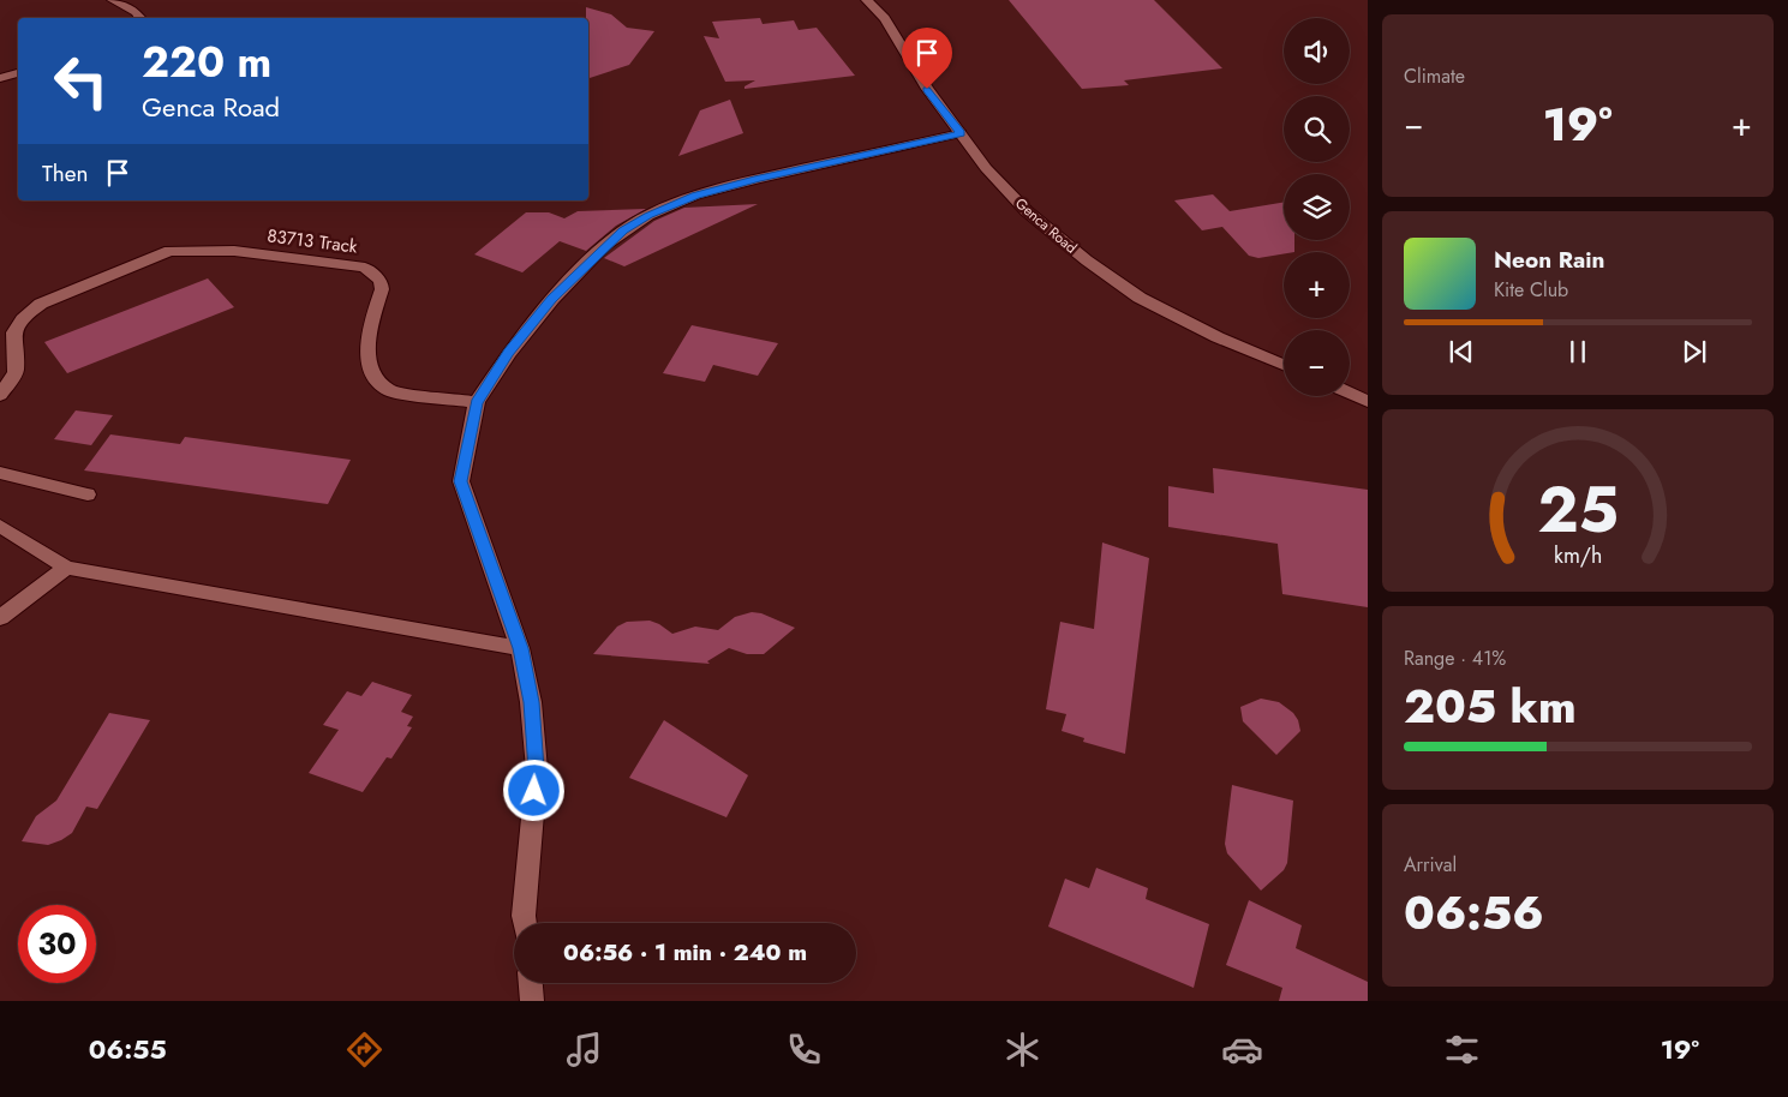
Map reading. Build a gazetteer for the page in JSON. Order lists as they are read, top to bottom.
{
  "streets": {
    "street": ["Genca Road", "83713 Track"]
  },
  "page": {
    "tile": [
      "Climate",
      ["Range · 41%", "205 km"],
      ["Arrival", "06:56"]
    ],
    "map_buttons": ["+", "−"],
    "turn": ["220 m", "Genca Road"],
    "heat": ["−", "19°", "+"],
    "then": "Then",
    "song": ["Neon Rain", "Kite Club"],
    "limit": "30",
    "trip": "06:56 · 1 min · 240 m",
    "tabs": ["06:55", "19°"],
    "gauge": ["25", "km/h"]
  }
}
